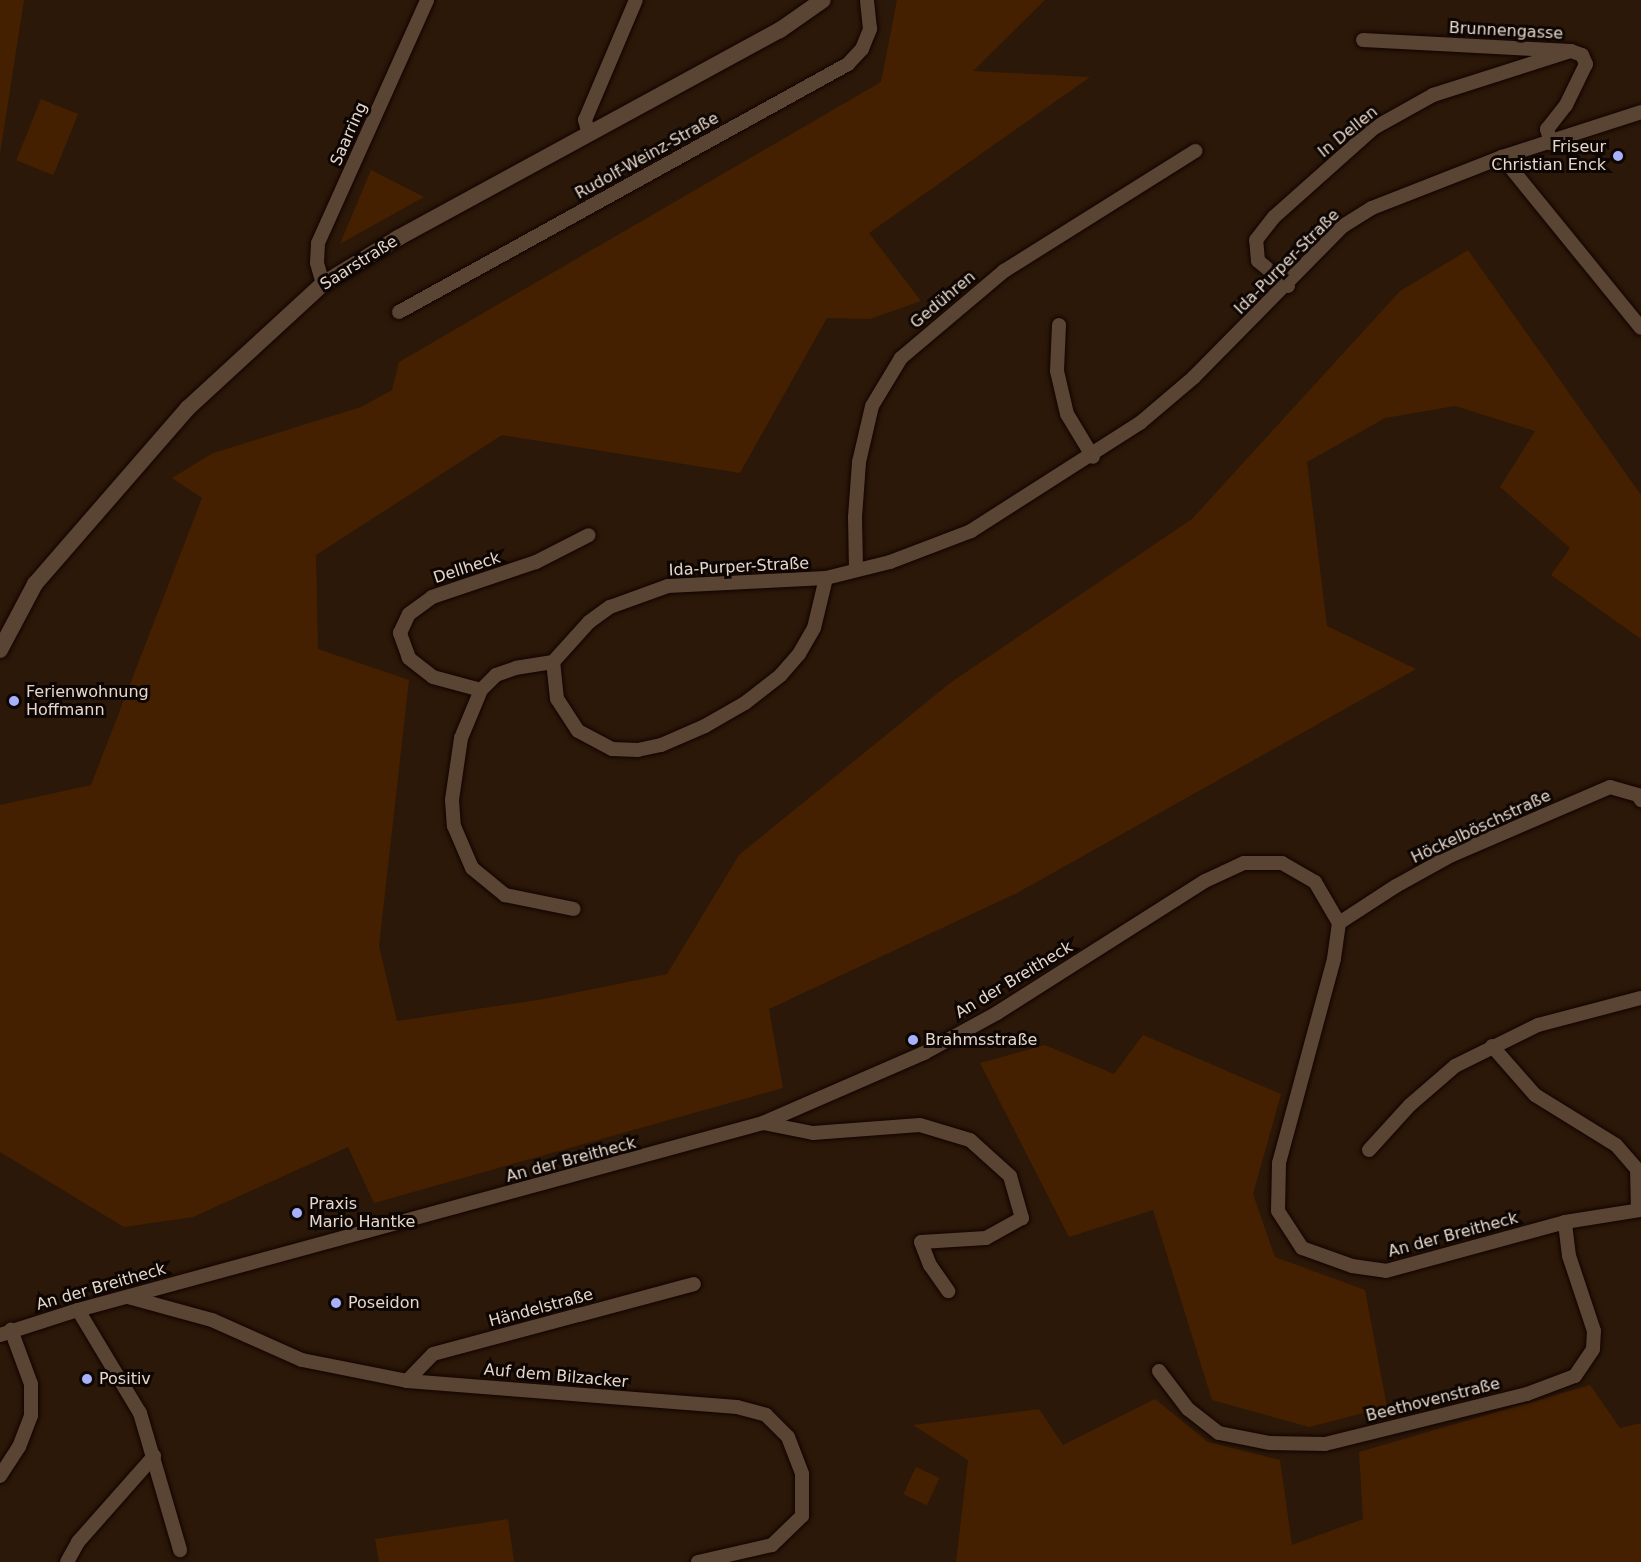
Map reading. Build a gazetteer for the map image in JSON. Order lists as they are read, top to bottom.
{
  "streets": {
    "street": [
      "Brunnengasse",
      "In Dellen",
      "Saarring",
      "Rudolf-Weinz-Straße",
      "Ida-Purper-Straße",
      "Saarstraße",
      "Gedühren",
      "Dellheck",
      "Höckelböschstraße",
      "An der Breitheck",
      "Händelstraße",
      "Auf dem Bilzacker",
      "Beethovenstraße"
    ]
  },
  "crossings": [
    ["Brunnengasse", "In Dellen"],
    ["Brunnengasse", "Ida-Purper-Straße"],
    ["In Dellen", "Ida-Purper-Straße"],
    ["Saarring", "Saarstraße"],
    ["Ida-Purper-Straße", "Gedühren"],
    ["Höckelböschstraße", "An der Breitheck"],
    ["An der Breitheck", "Auf dem Bilzacker"],
    ["An der Breitheck", "Beethovenstraße"],
    ["Händelstraße", "Auf dem Bilzacker"]
  ],
  "places": [
    "Friseur Christian Enck",
    "Ferienwohnung Hoffmann",
    "Brahmsstraße",
    "Praxis Mario Hantke",
    "Poseidon",
    "Positiv"
  ]
}
